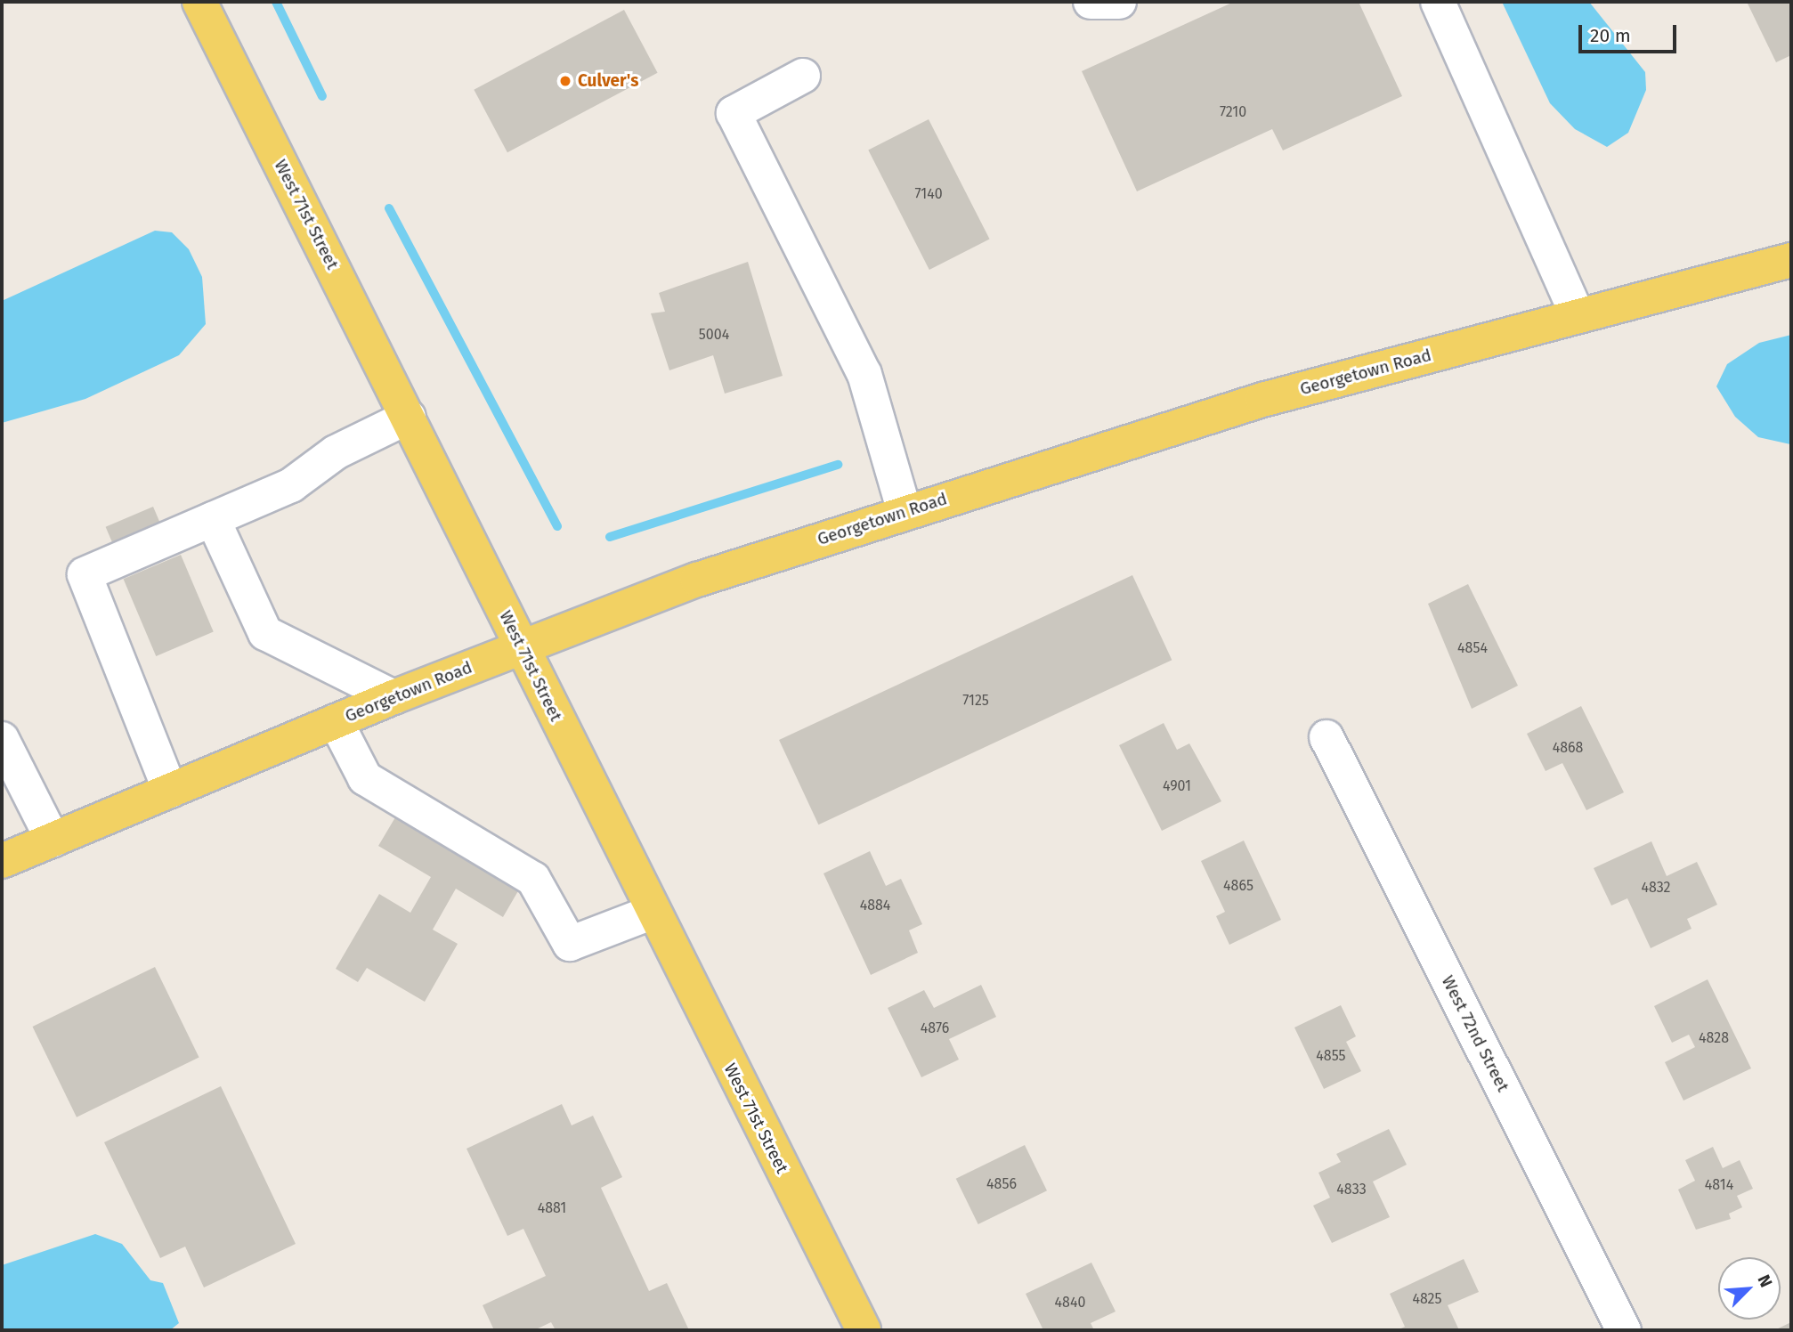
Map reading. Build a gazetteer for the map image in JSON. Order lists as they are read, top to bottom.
{
  "streets": {
    "main road": ["West 71st Street", "Georgetown Road"],
    "street": ["West 72nd Street"]
  },
  "crossings": [
    ["West 71st Street", "Georgetown Road"]
  ],
  "places": ["Culver's"],
  "house_numbers": [
    "7210",
    "7140",
    "5004",
    "4854",
    "7125",
    "4868",
    "4901",
    "4865",
    "4832",
    "4884",
    "4876",
    "4828",
    "4855",
    "4856",
    "4814",
    "4833",
    "4881",
    "4825",
    "4840"
  ],
  "scale_bar": "20 m",
  "north": "top right"
}
